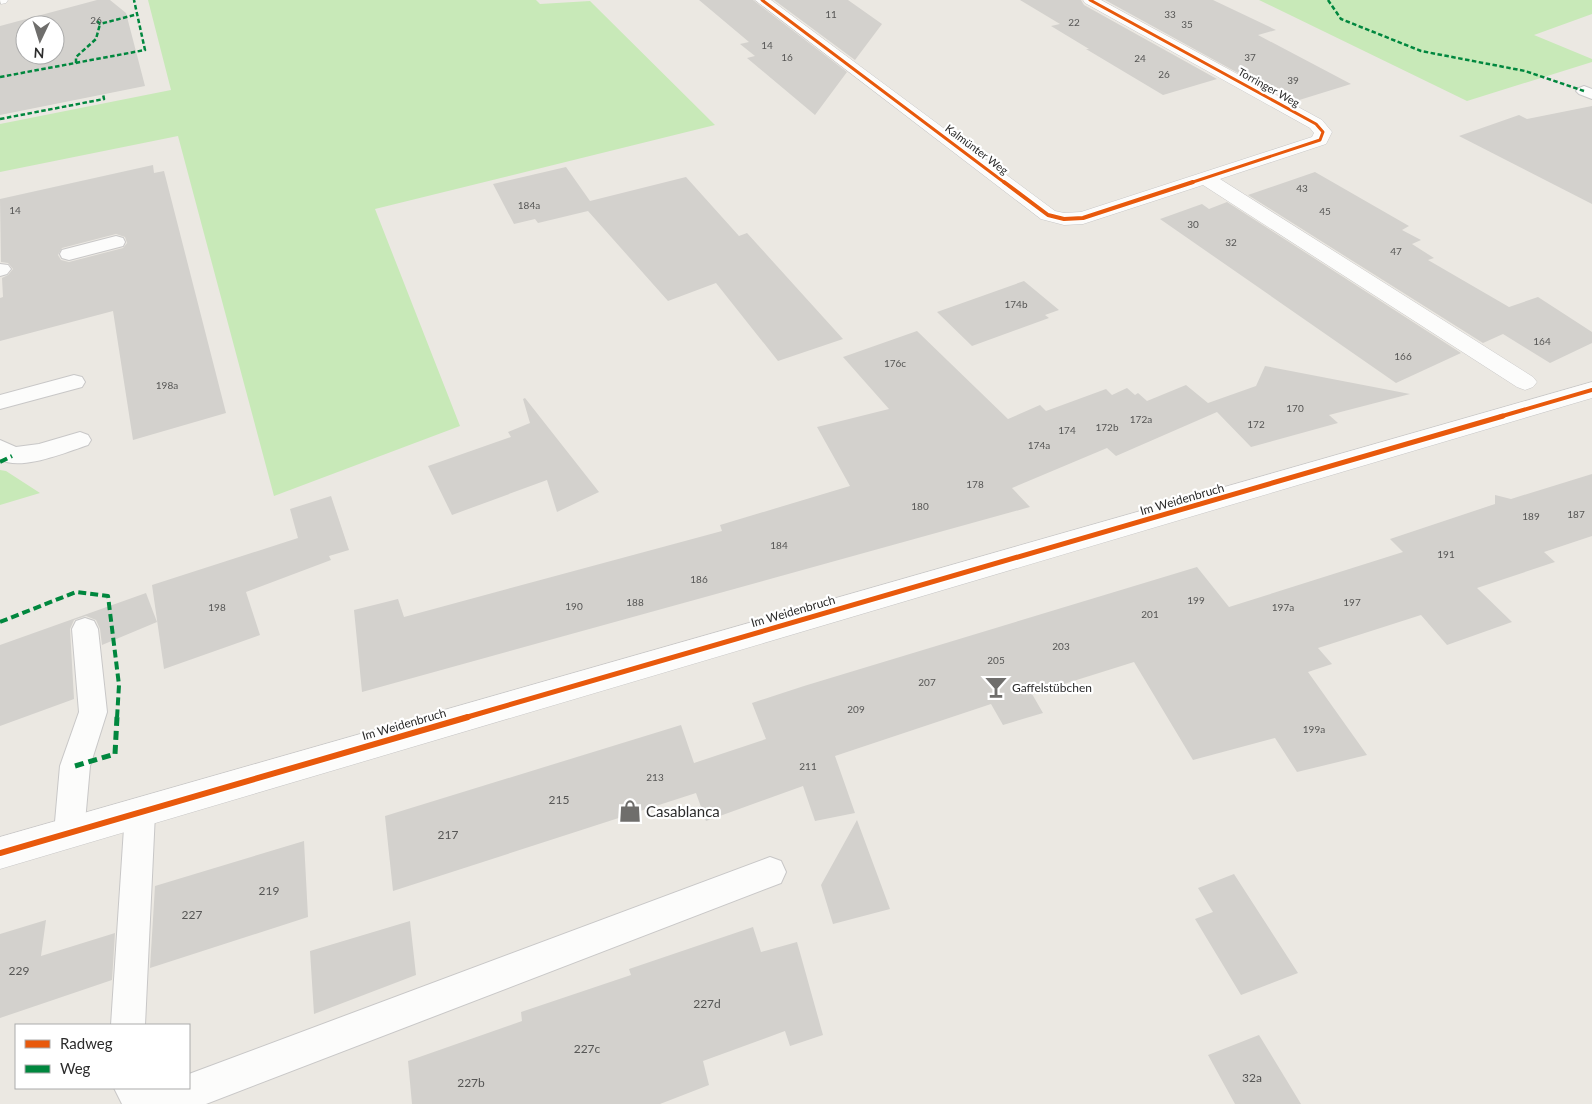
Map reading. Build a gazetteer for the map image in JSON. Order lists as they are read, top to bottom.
{
  "streets": {
    "street": ["Torringer Weg", "Kalmünter Weg", "Im Weidenbruch"]
  },
  "crossings": [
    ["Torringer Weg", "Kalmünter Weg"]
  ],
  "places": {
    "bar": ["Gaffelstübchen"],
    "shop": ["Casablanca"]
  },
  "house_numbers": [
    "11",
    "33",
    "26",
    "22",
    "35",
    "14",
    "16",
    "37",
    "24",
    "26",
    "39",
    "43",
    "184a",
    "14",
    "45",
    "30",
    "32",
    "47",
    "174b",
    "164",
    "166",
    "176c",
    "198a",
    "170",
    "172a",
    "172",
    "172b",
    "174",
    "174a",
    "178",
    "180",
    "187",
    "189",
    "184",
    "191",
    "186",
    "199",
    "188",
    "197",
    "190",
    "198",
    "197a",
    "201",
    "203",
    "205",
    "207",
    "209",
    "199a",
    "211",
    "213",
    "215",
    "217",
    "219",
    "227",
    "229",
    "227d",
    "227c",
    "32a",
    "227b"
  ],
  "legend": ["Radweg", "Weg"],
  "north": "bottom"
}
